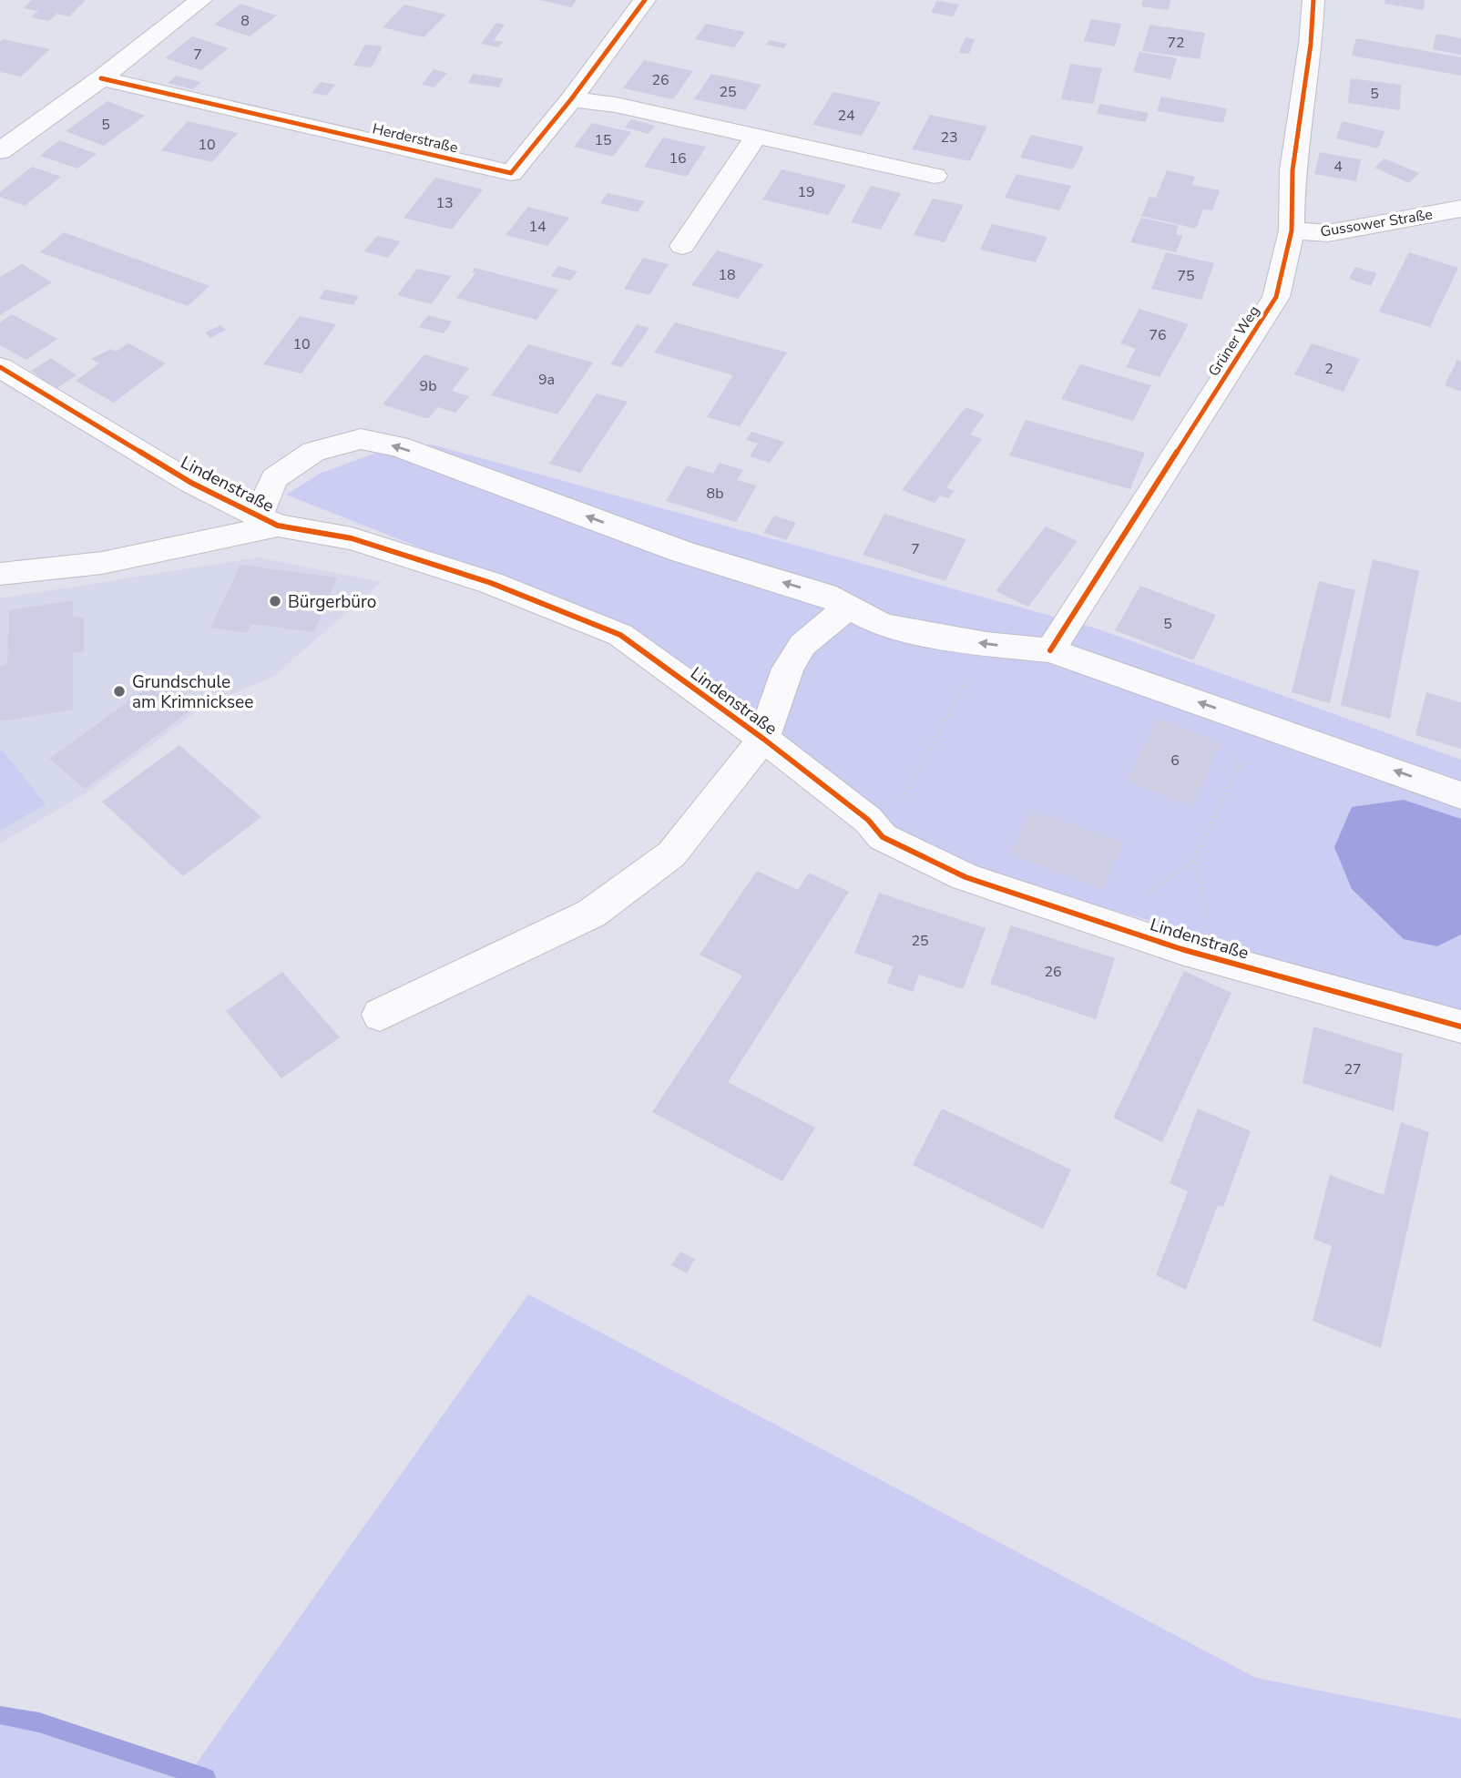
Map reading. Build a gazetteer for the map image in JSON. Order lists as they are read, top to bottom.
{
  "streets": {
    "street": [
      "Herderstraße",
      "Gussower Straße",
      "Grüner Weg",
      "Lindenstraße"
    ]
  },
  "crossings": [
    ["Gussower Straße", "Grüner Weg"],
    ["Grüner Weg", "Lindenstraße"]
  ],
  "places": ["Bürgerbüro", "Grundschule am Krimnicksee"],
  "house_numbers": [
    "8",
    "72",
    "7",
    "26",
    "25",
    "5",
    "24",
    "5",
    "23",
    "15",
    "10",
    "16",
    "4",
    "19",
    "13",
    "14",
    "18",
    "75",
    "76",
    "10",
    "2",
    "9a",
    "9b",
    "8b",
    "7",
    "5",
    "6",
    "25",
    "26",
    "27"
  ]
}
